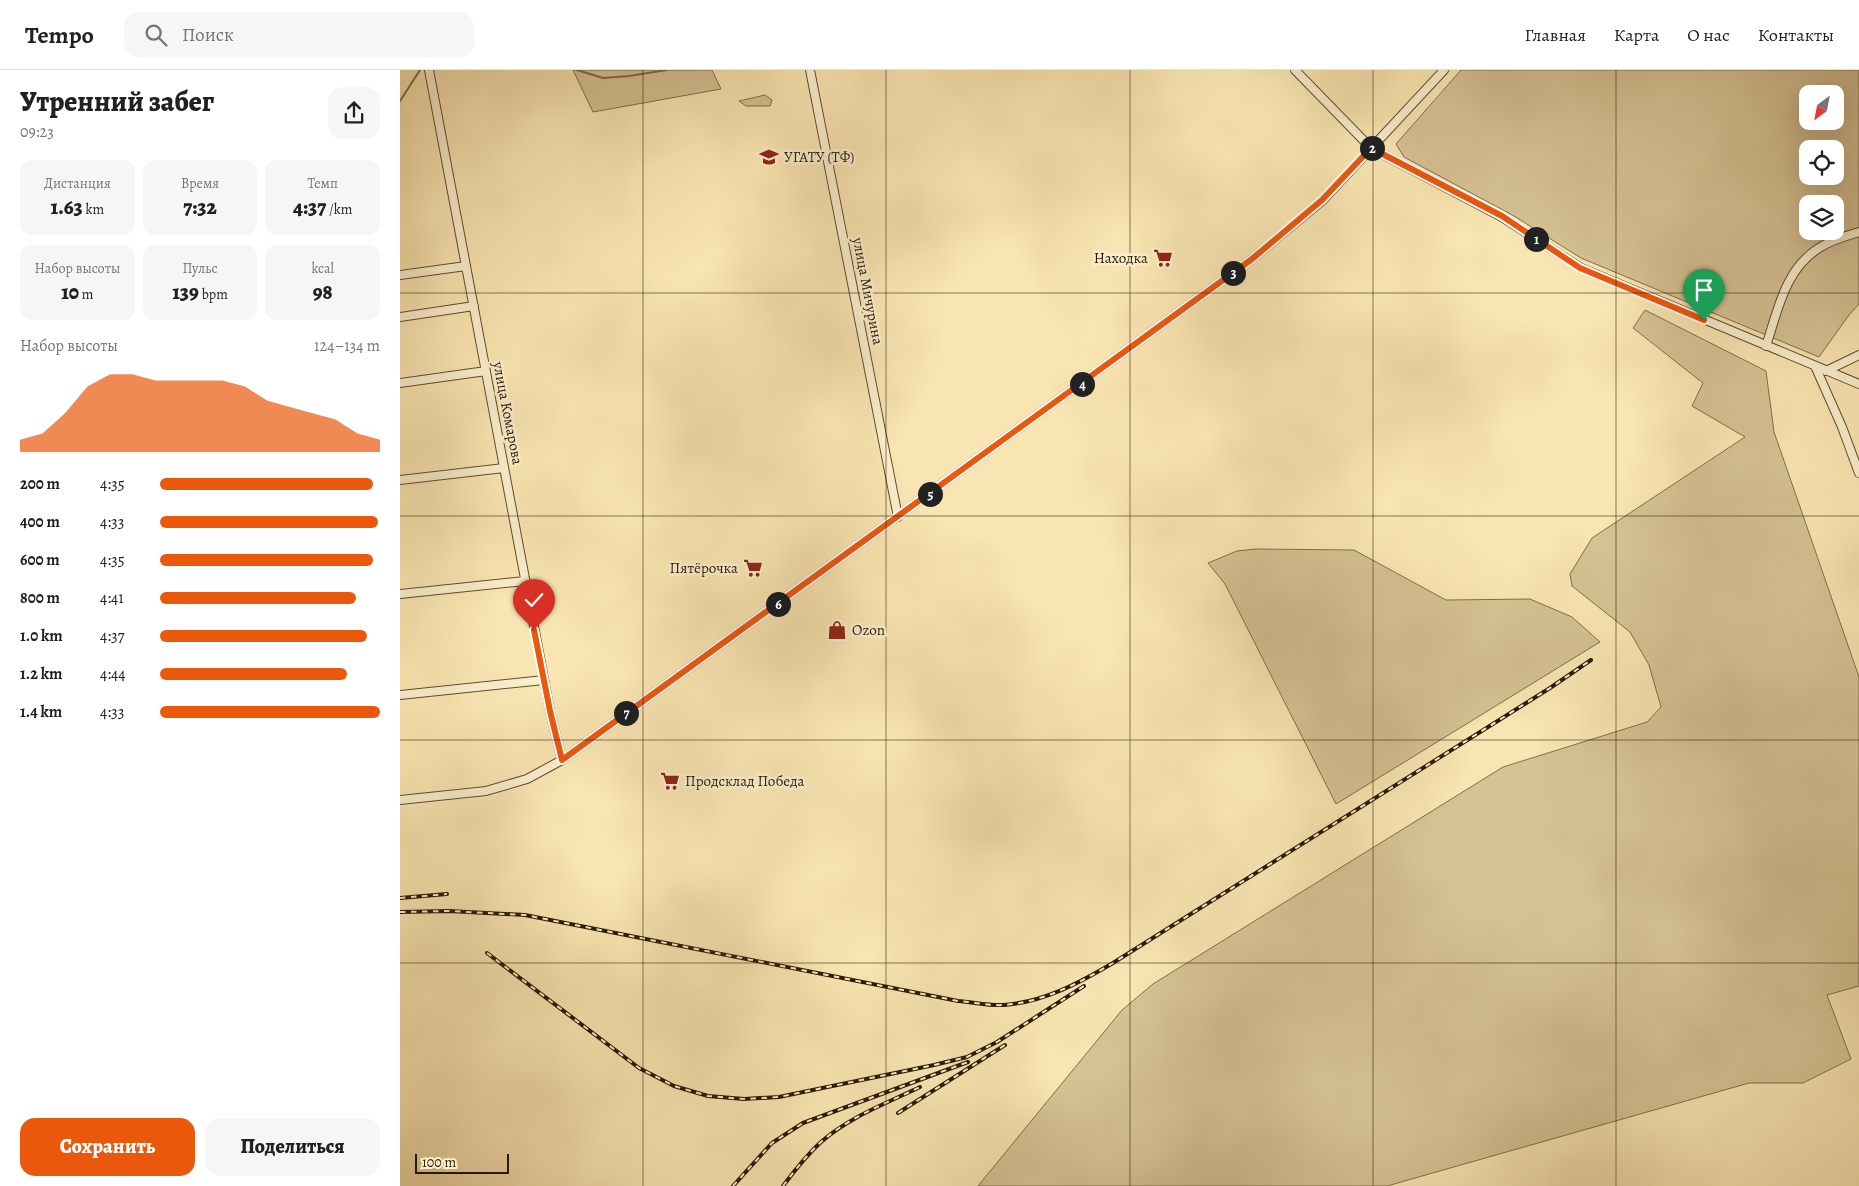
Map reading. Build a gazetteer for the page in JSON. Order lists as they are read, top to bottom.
{
  "streets": {
    "street": ["улица Мичурина", "улица Комарова"]
  },
  "places": {
    "school or university": ["УГАТУ (ТФ)"],
    "supermarket": ["Находка", "Пятёрочка", "Продсклад Победа"],
    "shop": ["Ozon"]
  },
  "scale_bar": "100 m",
  "north": "bottom left",
  "page": {
    "header": "Tempo",
    "search": "Поиск",
    "nav": [
      "Главная",
      "Карта",
      "О нас",
      "Контакты"
    ],
    "heading": ["Утренний забег", "09:23"],
    "pins": [
      "2",
      "1",
      "3",
      "4",
      "5",
      "6",
      "7"
    ],
    "stats": [
      ["Дистанция", "1.63 km"],
      ["Время", "7:32"],
      ["Темп", "4:37 /km"],
      ["Набор высоты", "10 m"],
      ["Пульс", "139 bpm"],
      ["kcal", "98"]
    ],
    "chart": ["Набор высоты", "124–134 m"],
    "list": [
      {
        "name": "200 m",
        "note": "4:35"
      },
      {
        "name": "400 m",
        "note": "4:33"
      },
      {
        "name": "600 m",
        "note": "4:35"
      },
      {
        "name": "800 m",
        "note": "4:41"
      },
      {
        "name": "1.0 km",
        "note": "4:37"
      },
      {
        "name": "1.2 km",
        "note": "4:44"
      },
      {
        "name": "1.4 km",
        "note": "4:33"
      }
    ],
    "buttons": ["Сохранить", "Поделиться"],
    "scale": "100 m"
  }
}
